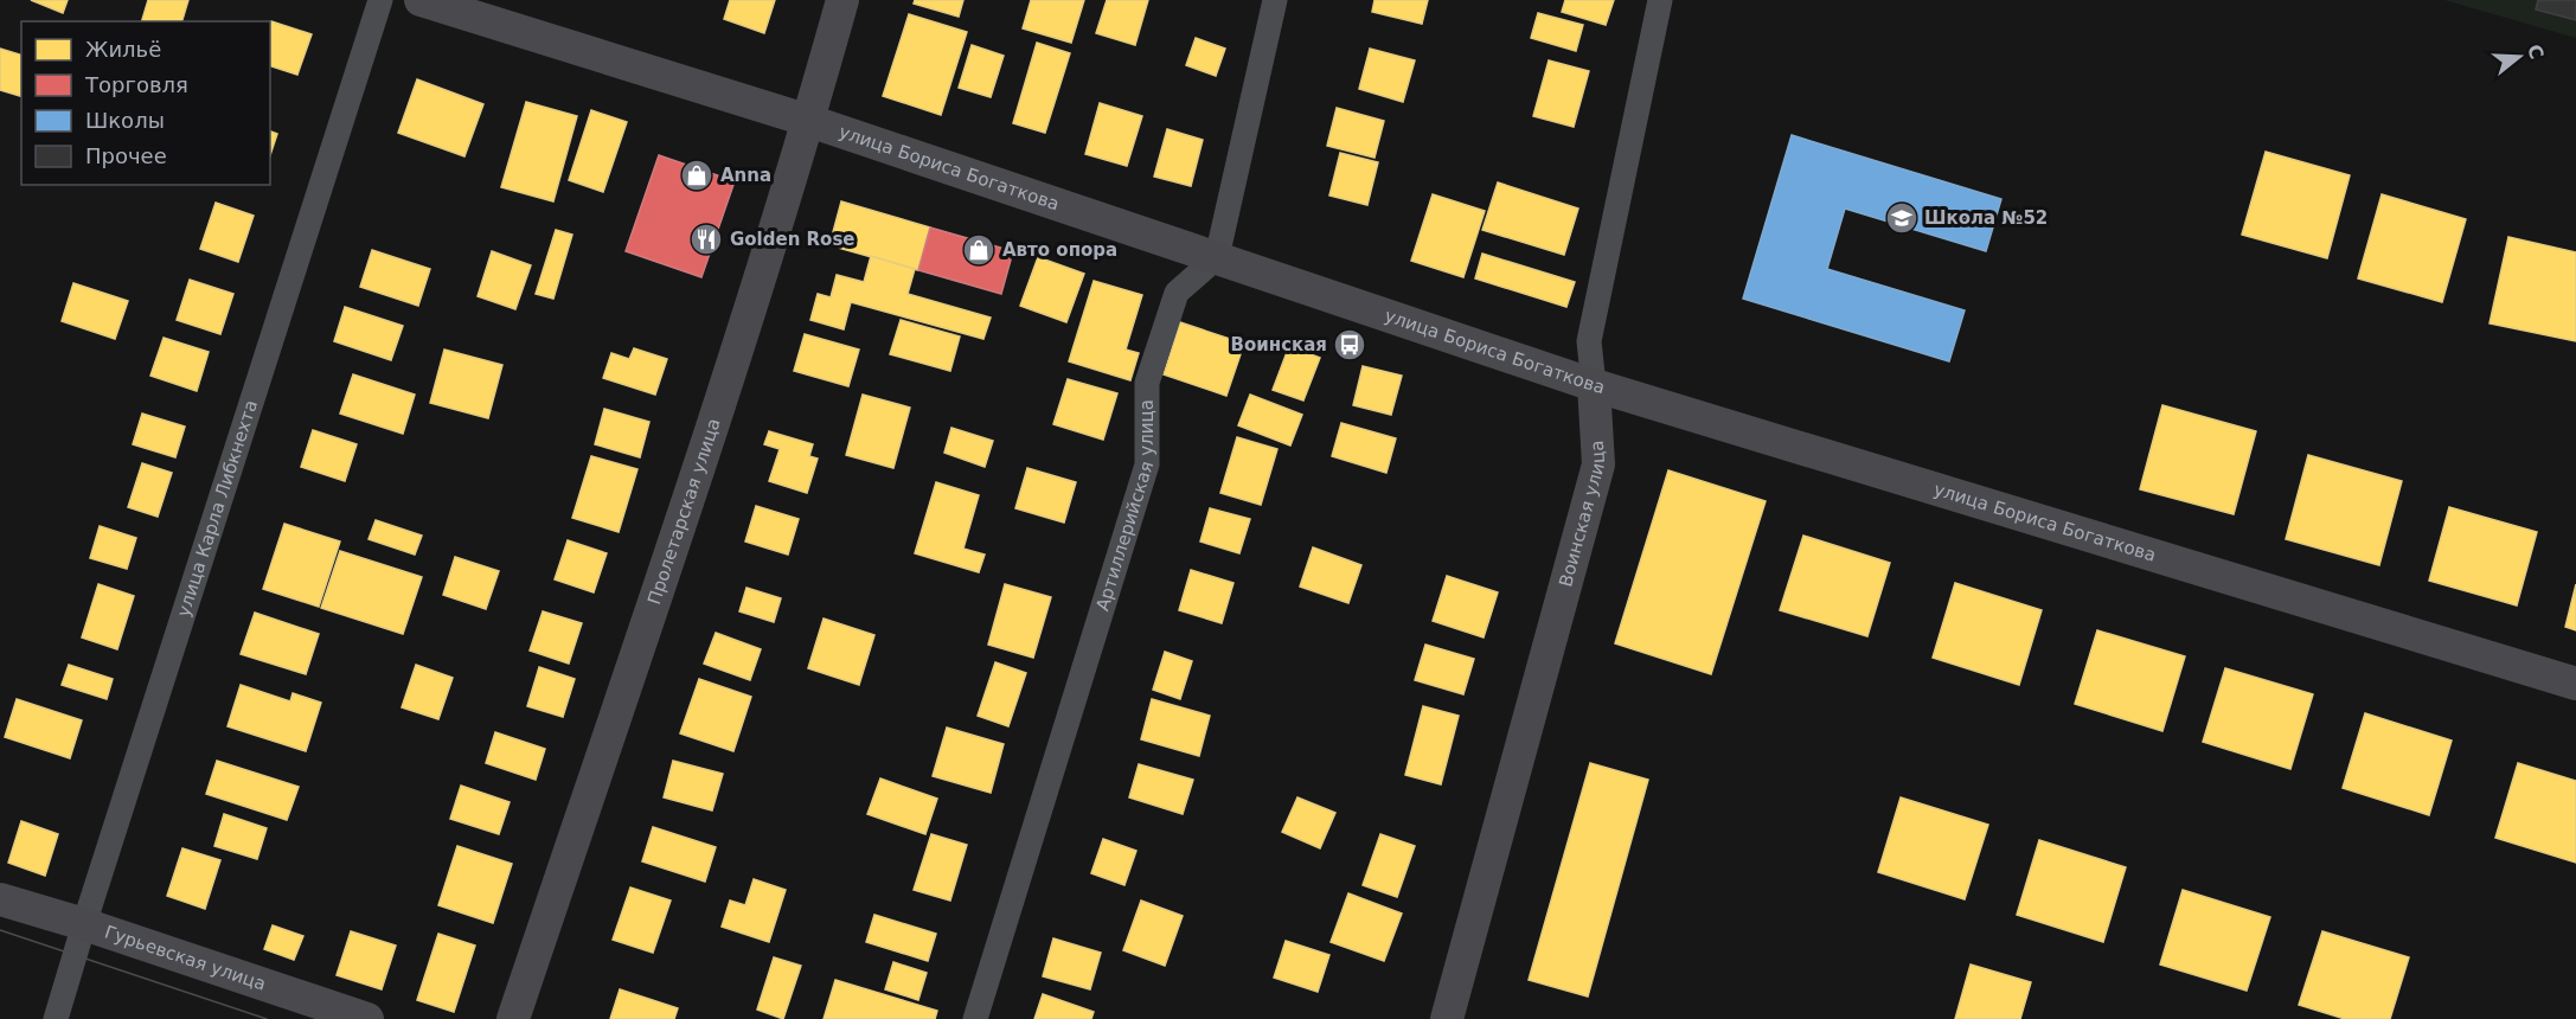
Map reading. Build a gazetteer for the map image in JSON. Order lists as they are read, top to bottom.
{
  "streets": {
    "main road": [
      "улица Бориса Богаткова",
      "Пролетарская улица",
      "Воинская улица",
      "Гурьевская улица"
    ],
    "street": ["Артиллерийская улица", "улица Карла Либкнехта"]
  },
  "crossings": [
    ["улица Бориса Богаткова", "Артиллерийская улица"],
    ["улица Бориса Богаткова", "Пролетарская улица"],
    ["улица Бориса Богаткова", "Воинская улица"],
    ["улица Карла Либкнехта", "Гурьевская улица"]
  ],
  "places": {
    "shop": ["Anna", "Авто опора"],
    "school or university": ["Школа №52"],
    "restaurant": ["Golden Rose"],
    "bus stop": ["Воинская"]
  },
  "legend": [
    "Жильё",
    "Торговля",
    "Школы",
    "Прочее"
  ],
  "north": "right"
}
